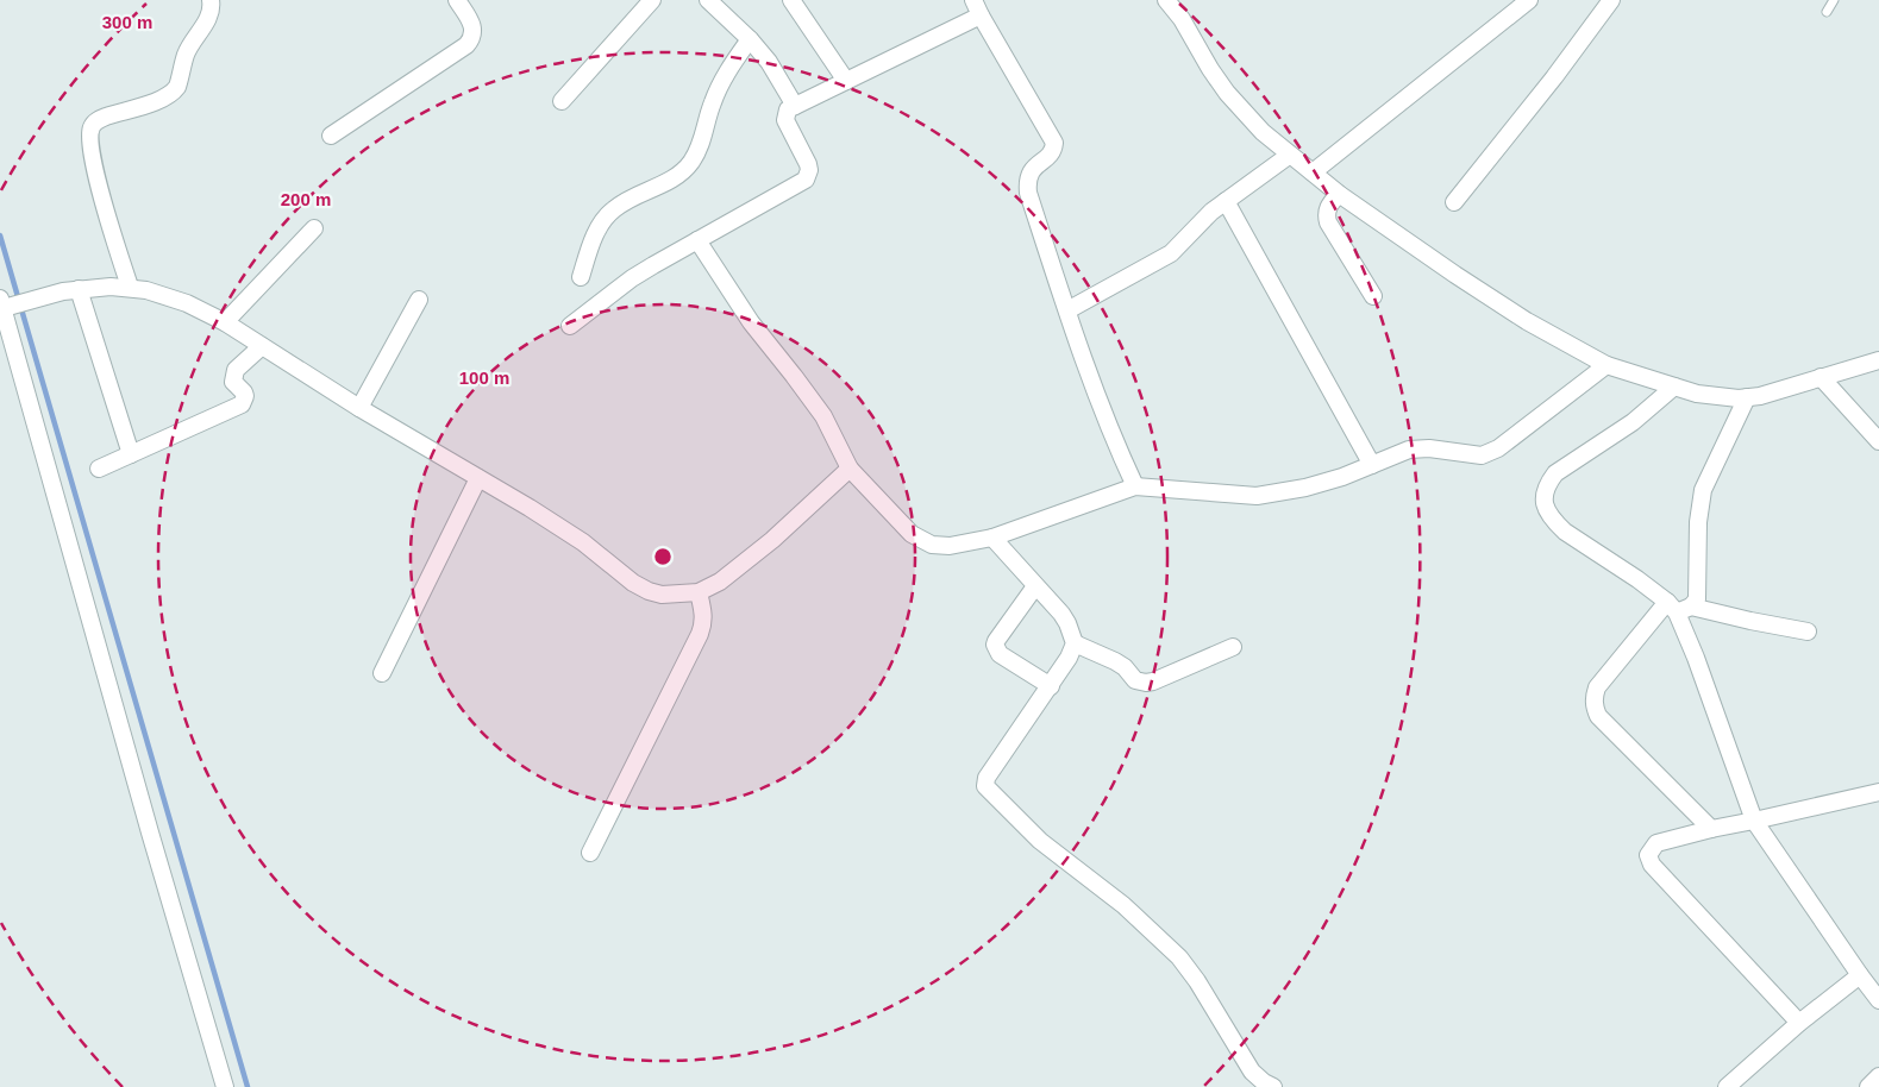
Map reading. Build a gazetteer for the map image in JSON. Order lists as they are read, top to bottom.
{
  "rings": ["300 m", "200 m", "100 m"]
}
